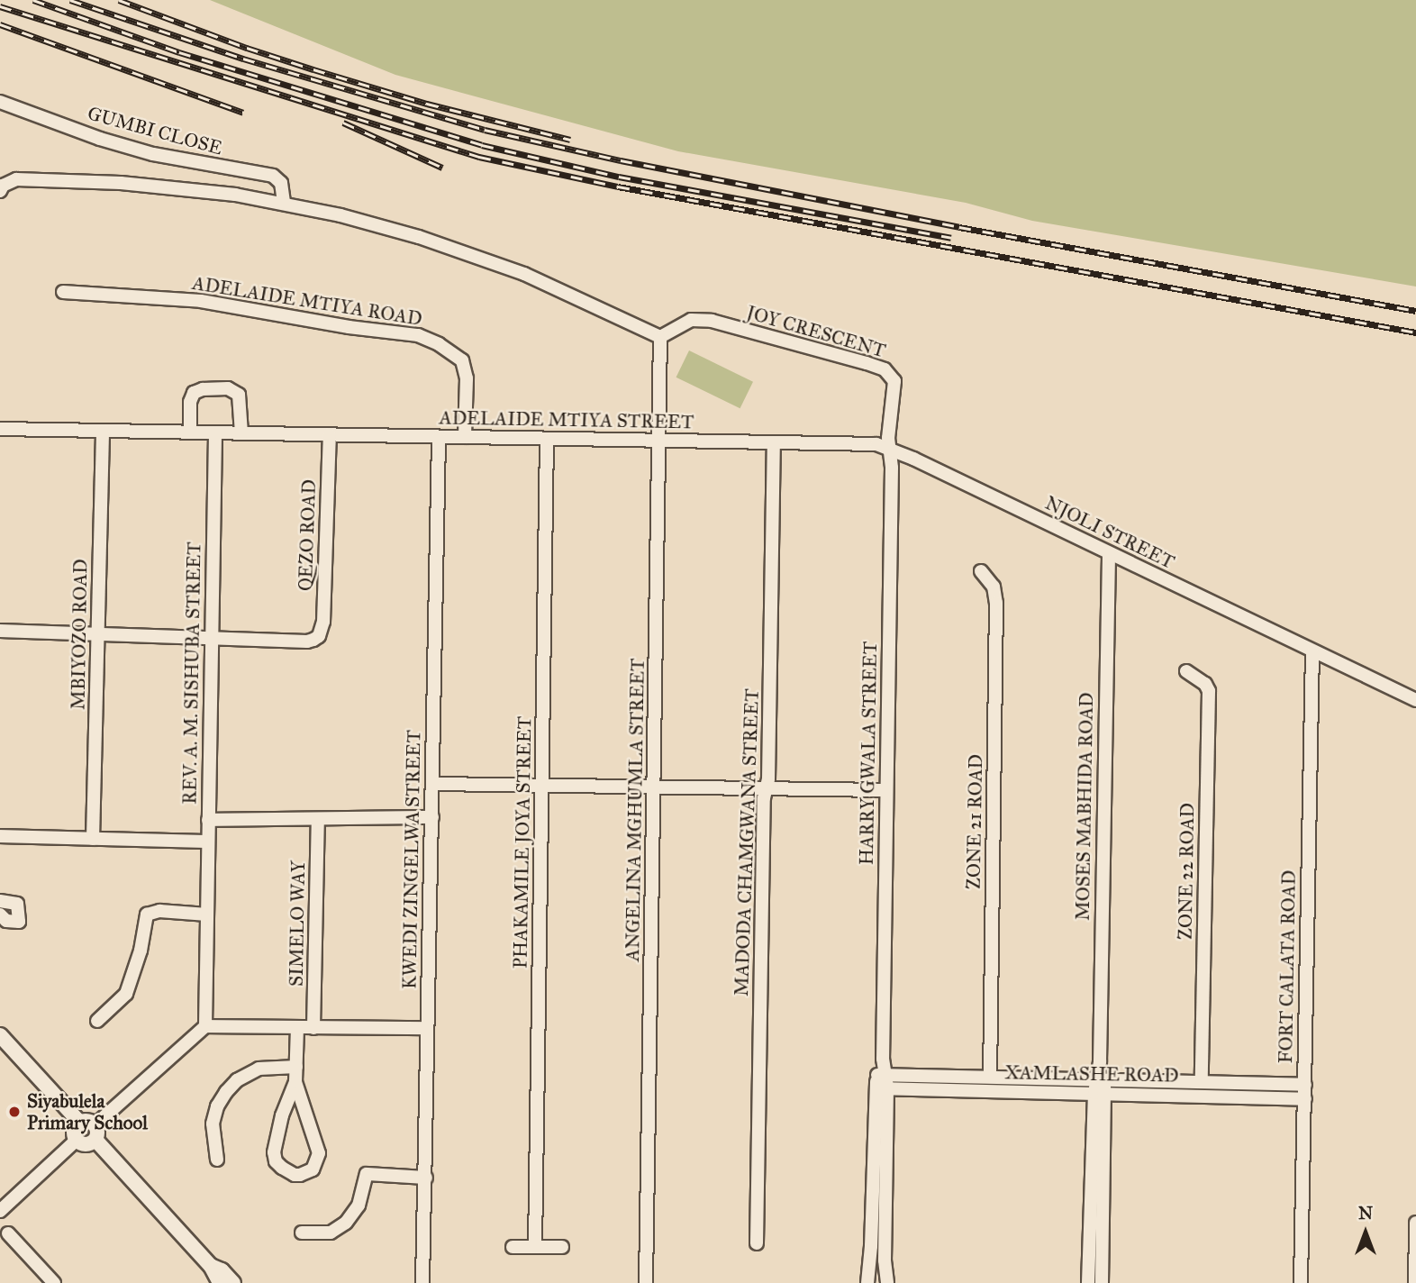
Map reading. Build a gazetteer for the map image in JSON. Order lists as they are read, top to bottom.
{
  "streets": {
    "street": [
      "GUMBI CLOSE",
      "ADELAIDE MTIYA ROAD",
      "JOY CRESCENT",
      "ADELAIDE MTIYA STREET",
      "NJOLI STREET",
      "QEZO ROAD",
      "MBIYOZO ROAD",
      "REV. A. M. SISHUBA STREET",
      "HARRY GWALA STREET",
      "MOSES MABHIDA ROAD",
      "ANGELINA MGHUMLA STREET",
      "ZONE 21 ROAD",
      "PHAKAMILE JOYA STREET",
      "MADODA CHAMGWANA STREET",
      "KWEDI ZINGELWA STREET",
      "ZONE 22 ROAD",
      "SIMELO WAY",
      "FORT CALATA ROAD",
      "XAMLASHE ROAD"
    ]
  },
  "crossings": [
    ["ADELAIDE MTIYA ROAD", "ADELAIDE MTIYA STREET"],
    ["JOY CRESCENT", "ADELAIDE MTIYA STREET"],
    ["JOY CRESCENT", "NJOLI STREET"],
    ["JOY CRESCENT", "HARRY GWALA STREET"],
    ["JOY CRESCENT", "ANGELINA MGHUMLA STREET"],
    ["ADELAIDE MTIYA STREET", "NJOLI STREET"],
    ["ADELAIDE MTIYA STREET", "QEZO ROAD"],
    ["ADELAIDE MTIYA STREET", "MBIYOZO ROAD"],
    ["ADELAIDE MTIYA STREET", "REV. A. M. SISHUBA STREET"],
    ["ADELAIDE MTIYA STREET", "HARRY GWALA STREET"],
    ["ADELAIDE MTIYA STREET", "ANGELINA MGHUMLA STREET"],
    ["ADELAIDE MTIYA STREET", "PHAKAMILE JOYA STREET"],
    ["ADELAIDE MTIYA STREET", "MADODA CHAMGWANA STREET"],
    ["ADELAIDE MTIYA STREET", "KWEDI ZINGELWA STREET"],
    ["NJOLI STREET", "HARRY GWALA STREET"],
    ["NJOLI STREET", "MOSES MABHIDA ROAD"],
    ["NJOLI STREET", "FORT CALATA ROAD"],
    ["QEZO ROAD", "REV. A. M. SISHUBA STREET"],
    ["HARRY GWALA STREET", "XAMLASHE ROAD"],
    ["MOSES MABHIDA ROAD", "XAMLASHE ROAD"],
    ["ZONE 21 ROAD", "XAMLASHE ROAD"],
    ["ZONE 22 ROAD", "XAMLASHE ROAD"],
    ["FORT CALATA ROAD", "XAMLASHE ROAD"]
  ],
  "places": ["Siyabulela Primary School"],
  "north": "top"
}
